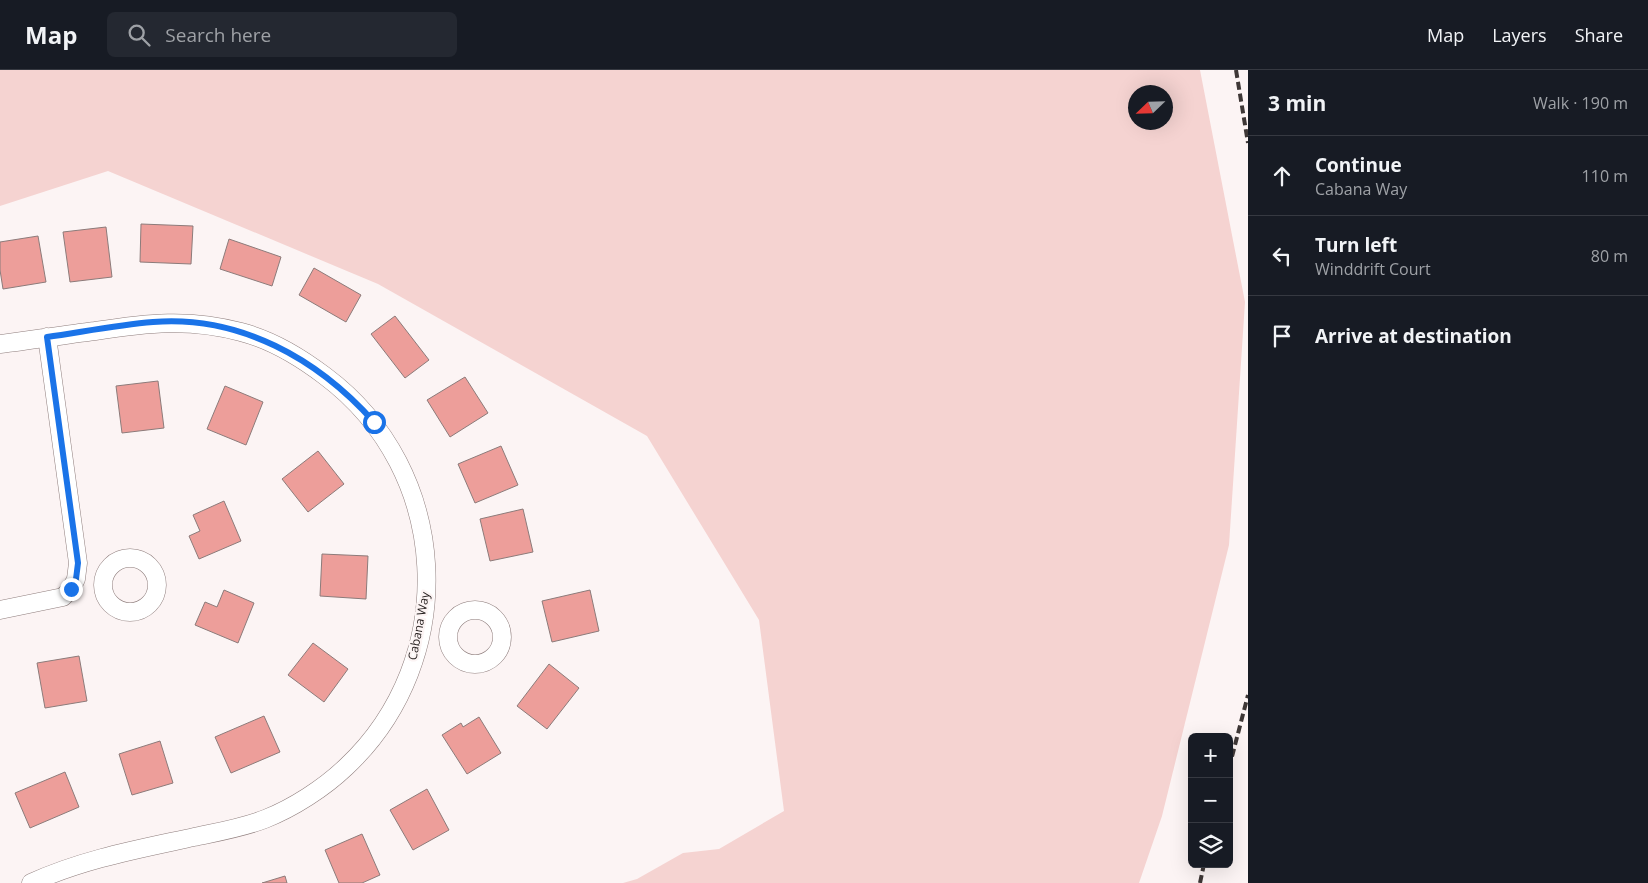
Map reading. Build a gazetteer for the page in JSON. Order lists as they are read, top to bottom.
{
  "streets": {
    "street": ["Cabana Way"]
  },
  "north": "bottom left",
  "page": {
    "header": "Map",
    "search": "Search here",
    "nav": ["Map", "Layers", "Share"],
    "heading": ["3 min", "Walk · 190 m"],
    "list": [
      ["Continue", "Cabana Way", "110 m"],
      ["Turn left", "Winddrift Court", "80 m"],
      "Arrive at destination"
    ],
    "map_buttons": ["+", "−"]
  }
}
